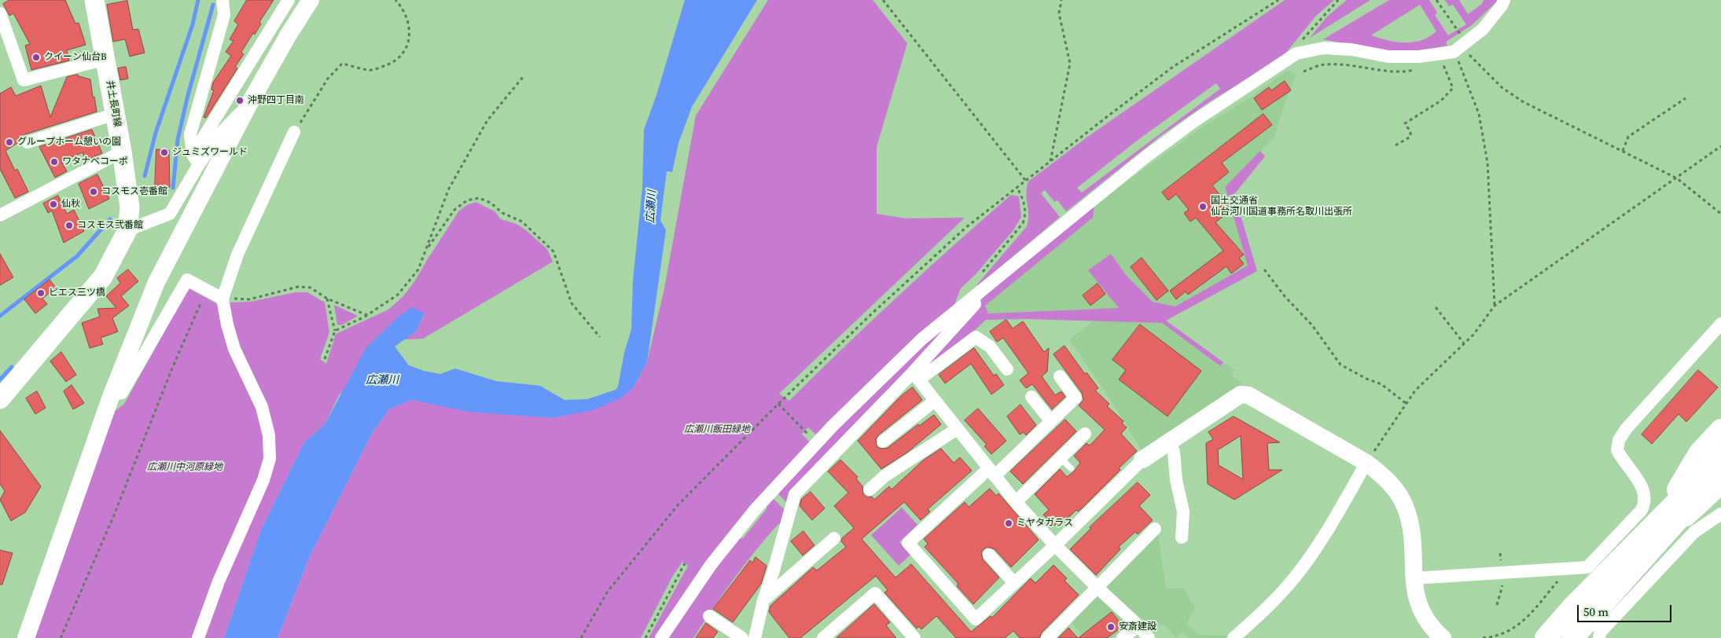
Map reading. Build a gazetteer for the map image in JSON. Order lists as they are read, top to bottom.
{
  "streets": {
    "main road": ["井土長町線"]
  },
  "water": ["広瀬川"],
  "parks": ["広瀬川飯田緑地", "広瀬川中河原緑地"],
  "places": [
    "クイーン仙台B",
    "沖野四丁目南",
    "グループホーム憩いの園",
    "ジュミズワールド",
    "ワタナベコーポ",
    "コスモス壱番館",
    "仙秋",
    "国土交通省 仙台河川国道事務所名取川出張所",
    "コスモス弐番館",
    "ピエス三ツ橋",
    "ミヤタガラス",
    "安斎建設"
  ],
  "scale_bar": "50 m"
}
